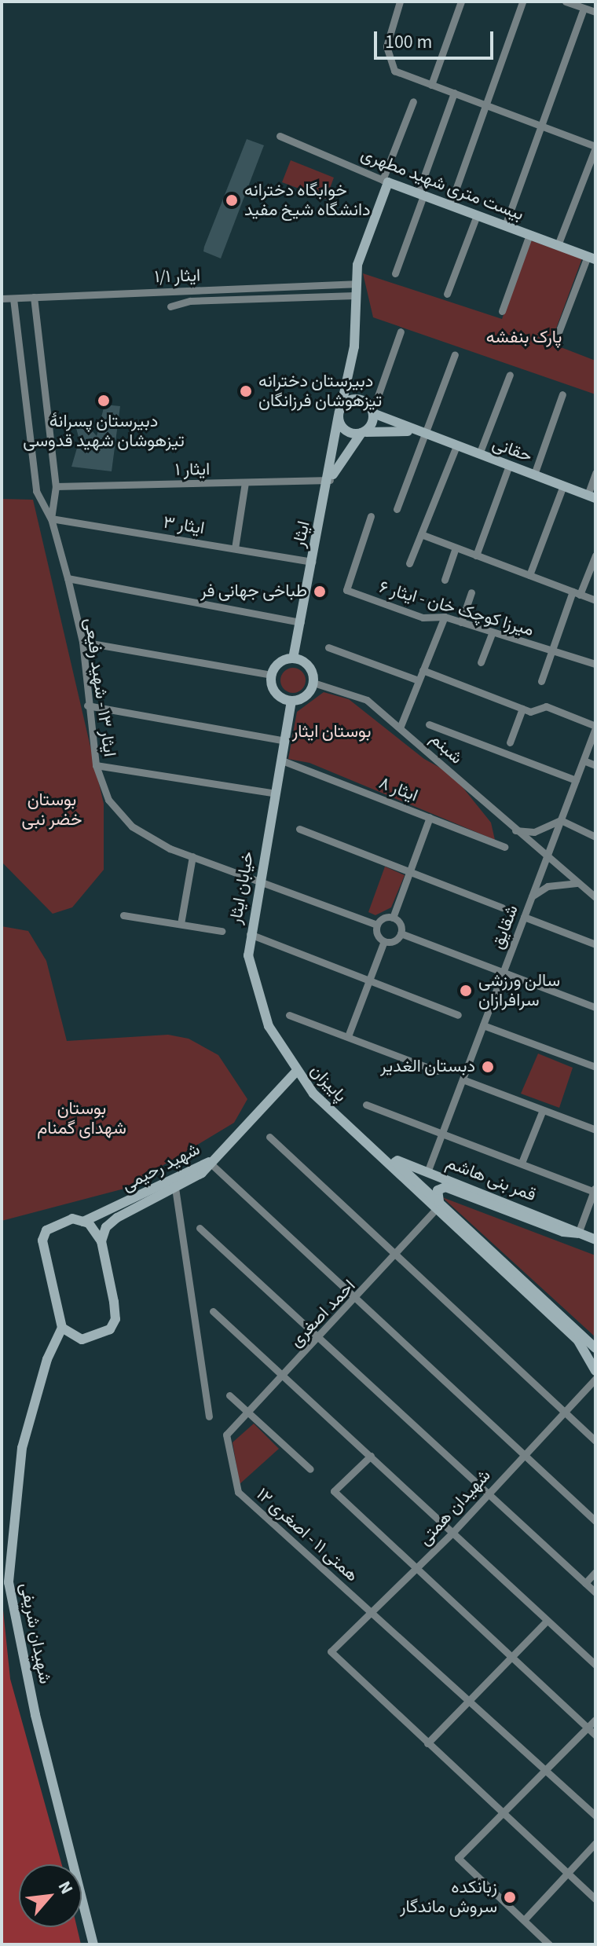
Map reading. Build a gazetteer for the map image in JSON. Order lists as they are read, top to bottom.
{
  "streets": {
    "main road": [
      "بیست متری شهید مطهری",
      "حقانی",
      "ایثار",
      "خیابان ایثار",
      "پاییزان",
      "شهید رحیمی",
      "قمر بنی هاشم",
      "شهیدان شریفی"
    ],
    "street": [
      "ایثار ۱/۱",
      "ایثار ۱",
      "ایثار ۳",
      "میرزا کوچک خان - ایثار ۶",
      "ایثار ۱۳ - شهید رفیعی",
      "شبنم",
      "ایثار ۸",
      "شقایق",
      "احمد اصغری",
      "شهیدان همتی",
      "همتی ۱۱ - اصغری ۱۲"
    ]
  },
  "crossings": [
    ["ایثار ۱/۱", "ایثار ۱۳ - شهید رفیعی"],
    ["حقانی", "ایثار"],
    ["ایثار ۱", "ایثار"],
    ["ایثار ۱", "ایثار ۱۳ - شهید رفیعی"],
    ["ایثار ۳", "ایثار"],
    ["ایثار ۳", "ایثار ۱۳ - شهید رفیعی"],
    ["ایثار", "شبنم"],
    ["ایثار", "خیابان ایثار"],
    ["ایثار ۱۳ - شهید رفیعی", "خیابان ایثار"],
    ["شبنم", "خیابان ایثار"],
    ["شبنم", "شقایق"],
    ["ایثار ۸", "خیابان ایثار"],
    ["خیابان ایثار", "پاییزان"],
    ["خیابان ایثار", "شهید رحیمی"],
    ["شقایق", "قمر بنی هاشم"],
    ["پاییزان", "شهید رحیمی"],
    ["پاییزان", "قمر بنی هاشم"],
    ["پاییزان", "احمد اصغری"],
    ["شهید رحیمی", "شهیدان شریفی"],
    ["قمر بنی هاشم", "احمد اصغری"],
    ["احمد اصغری", "همتی ۱۱ - اصغری ۱۲"],
    ["شهیدان همتی", "همتی ۱۱ - اصغری ۱۲"]
  ],
  "parks": [
    "پارک بنفشه",
    "بوستان ایثار",
    "بوستان خضر نبی",
    "بوستان شهدای گمنام"
  ],
  "places": [
    "خوابگاه دخترانه دانشگاه شیخ مفید",
    "دبیرستان دخترانه تیزهوشان فرزانگان",
    "دبیرستان پسرانهٔ تیزهوشان شهید قدوسی",
    "طباخی جهانی فر",
    "سالن ورزشی سرافرازان",
    "دبستان الغدیر",
    "زبانکده سروش ماندگار"
  ],
  "scale_bar": "100 m",
  "north": "top right"
}
